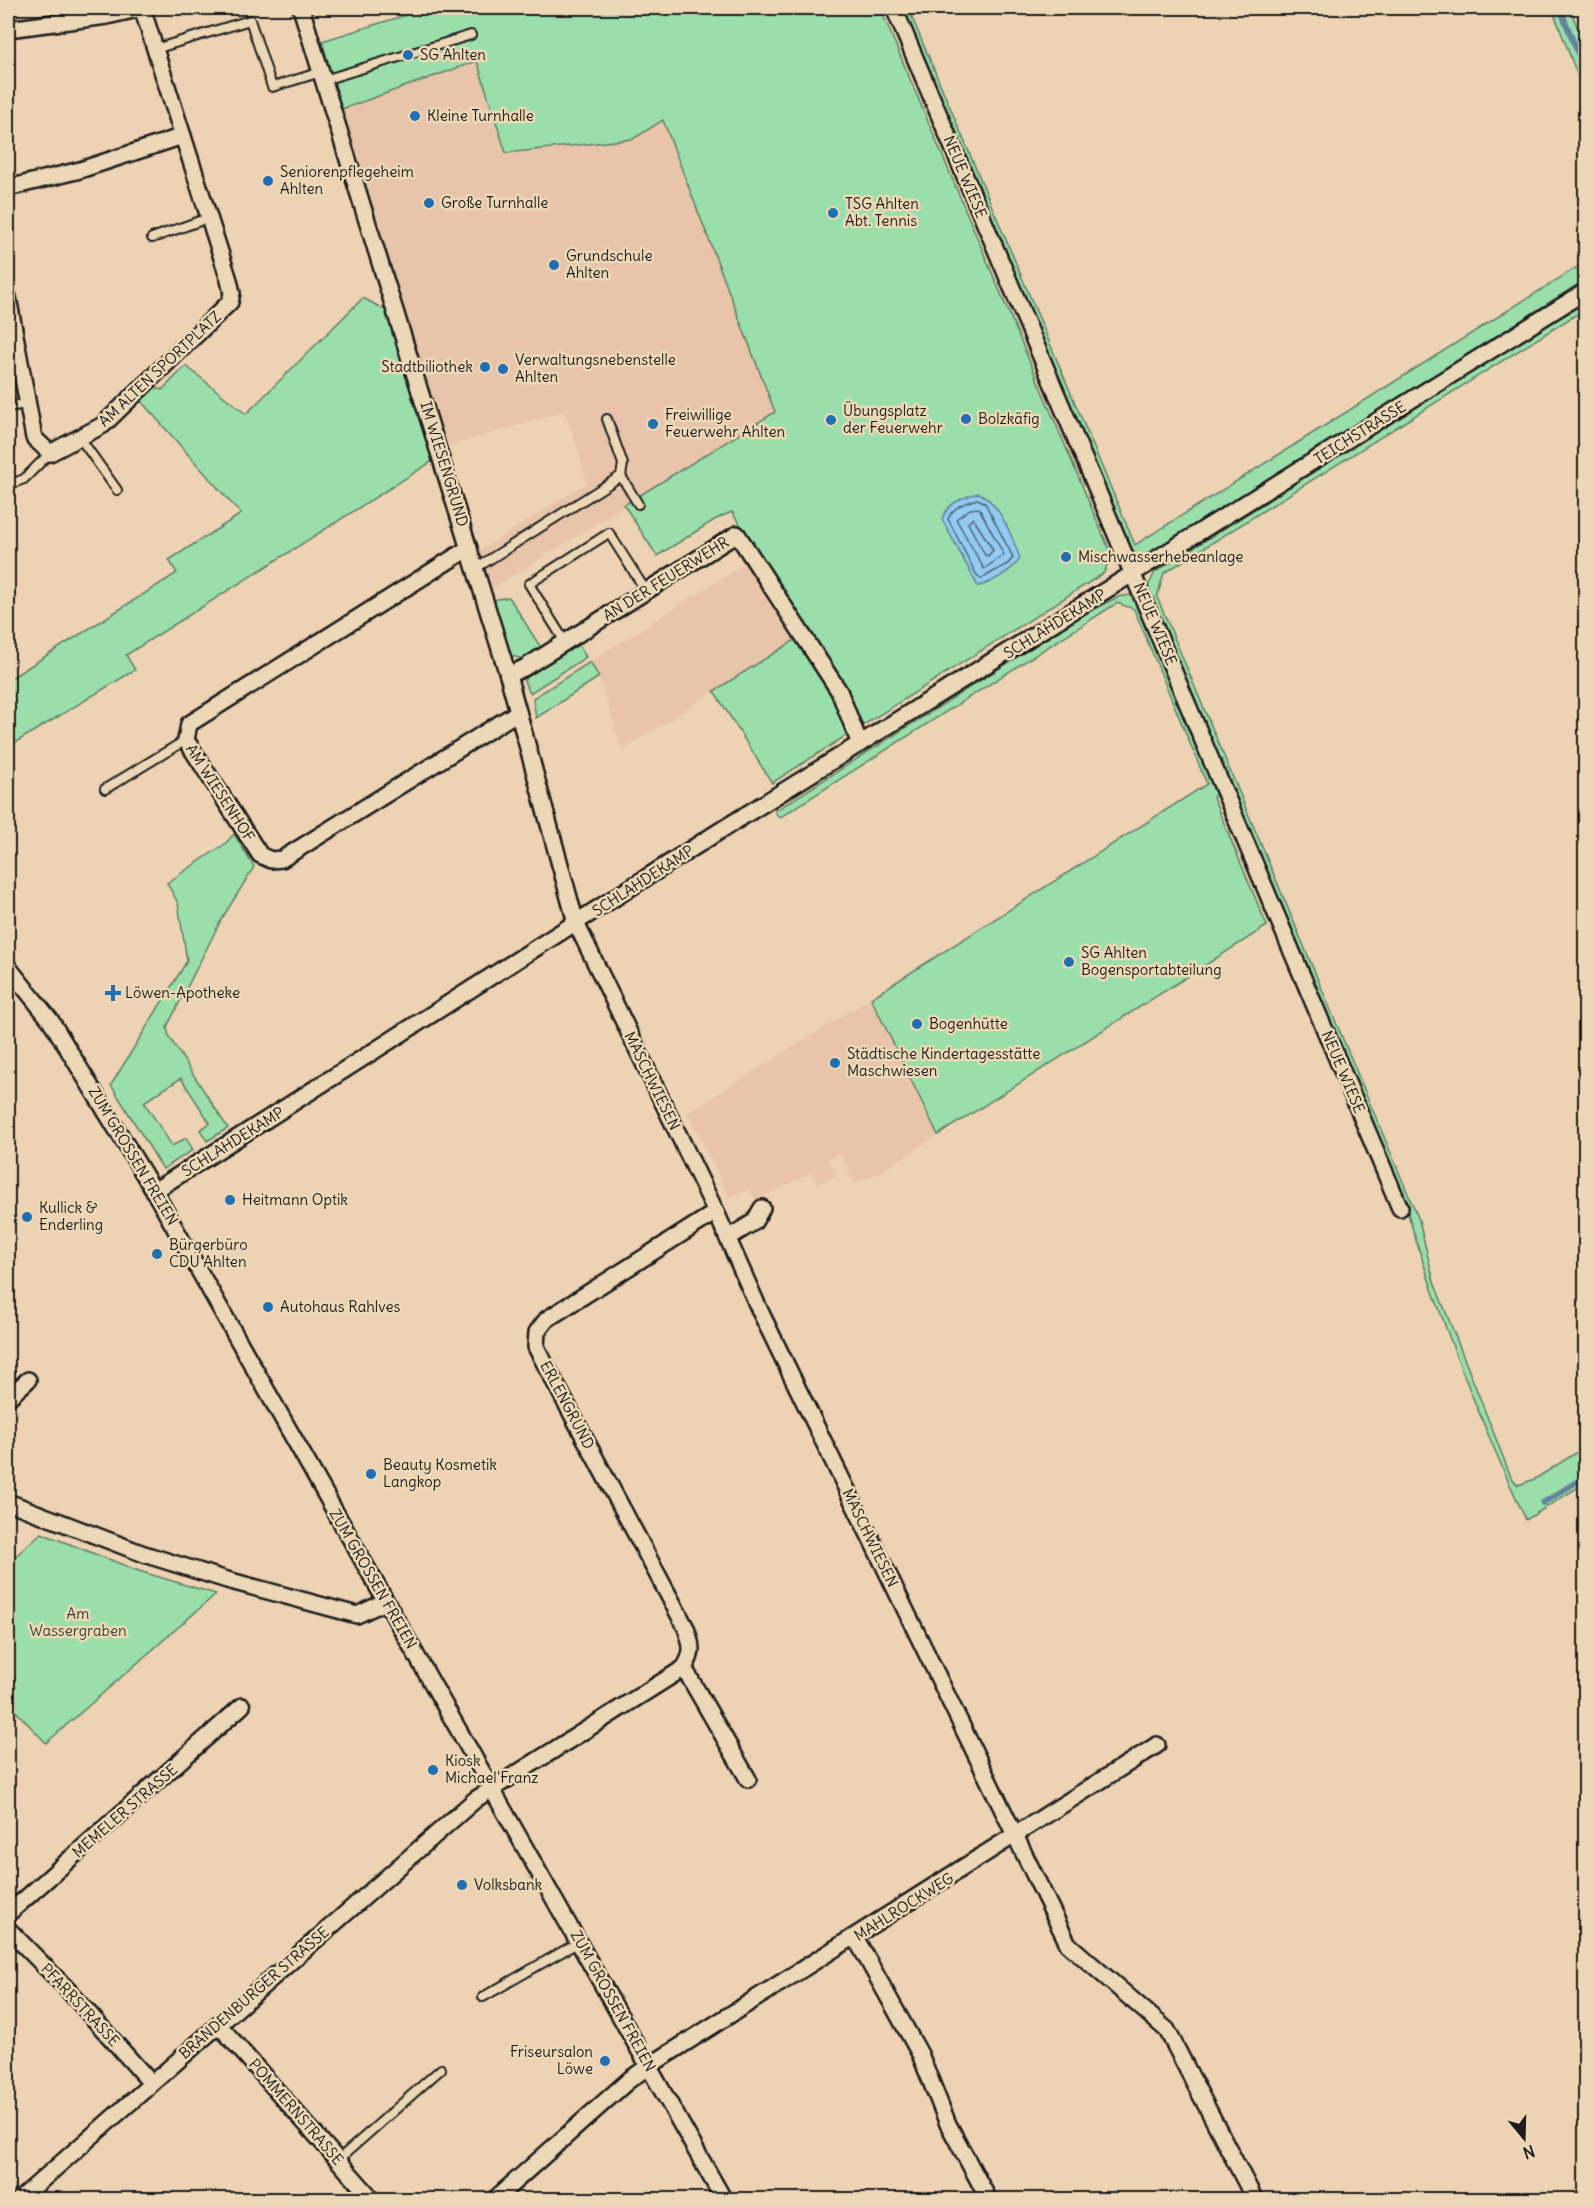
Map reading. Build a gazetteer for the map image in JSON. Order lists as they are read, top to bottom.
{
  "streets": {
    "street": [
      "NEUE WIESE",
      "AM ALTEN SPORTPLATZ",
      "TEICHSTRASSE",
      "IM WIESENGRUND",
      "AN DER FEUERWEHR",
      "SCHLAHDEKAMP",
      "AM WIESENHOF",
      "MASCHWIESEN",
      "ZUM GROSSEN FREIEN",
      "ERLENGRUND",
      "MEMELER STRASSE",
      "MAHLROCKWEG",
      "BRANDENBURGER STRASSE",
      "PFARRSTRASSE",
      "POMMERNSTRASSE"
    ]
  },
  "crossings": [
    ["NEUE WIESE", "TEICHSTRASSE"],
    ["NEUE WIESE", "SCHLAHDEKAMP"],
    ["TEICHSTRASSE", "SCHLAHDEKAMP"],
    ["IM WIESENGRUND", "AN DER FEUERWEHR"],
    ["IM WIESENGRUND", "SCHLAHDEKAMP"],
    ["IM WIESENGRUND", "AM WIESENHOF"],
    ["IM WIESENGRUND", "MASCHWIESEN"],
    ["AN DER FEUERWEHR", "SCHLAHDEKAMP"],
    ["SCHLAHDEKAMP", "MASCHWIESEN"],
    ["SCHLAHDEKAMP", "ZUM GROSSEN FREIEN"],
    ["MASCHWIESEN", "ERLENGRUND"],
    ["MASCHWIESEN", "MAHLROCKWEG"],
    ["ZUM GROSSEN FREIEN", "MAHLROCKWEG"],
    ["ZUM GROSSEN FREIEN", "BRANDENBURGER STRASSE"],
    ["BRANDENBURGER STRASSE", "PFARRSTRASSE"],
    ["BRANDENBURGER STRASSE", "POMMERNSTRASSE"]
  ],
  "parks": ["Am Wassergraben"],
  "places": {
    "other": [
      "SG Ahlten",
      "Kleine Turnhalle",
      "Seniorenpflegeheim Ahlten",
      "Große Turnhalle",
      "TSG Ahlten Abt. Tennis",
      "Grundschule Ahlten",
      "Stadtbiliothek",
      "Verwaltungsnebenstelle Ahlten",
      "Bolzkäfig",
      "Übungsplatz der Feuerwehr",
      "Freiwillige Feuerwehr Ahlten",
      "Mischwasserhebeanlage",
      "SG Ahlten Bogensportabteilung",
      "Bogenhütte",
      "Städtische Kindertagesstätte Maschwiesen",
      "Heitmann Optik",
      "Kullick & Enderling",
      "Bürgerbüro CDU Ahlten",
      "Autohaus Rahlves",
      "Beauty Kosmetik Langkop",
      "Kiosk Michael Franz",
      "Volksbank",
      "Friseursalon Löwe"
    ],
    "health": ["Löwen-Apotheke"]
  },
  "north": "bottom"
}
